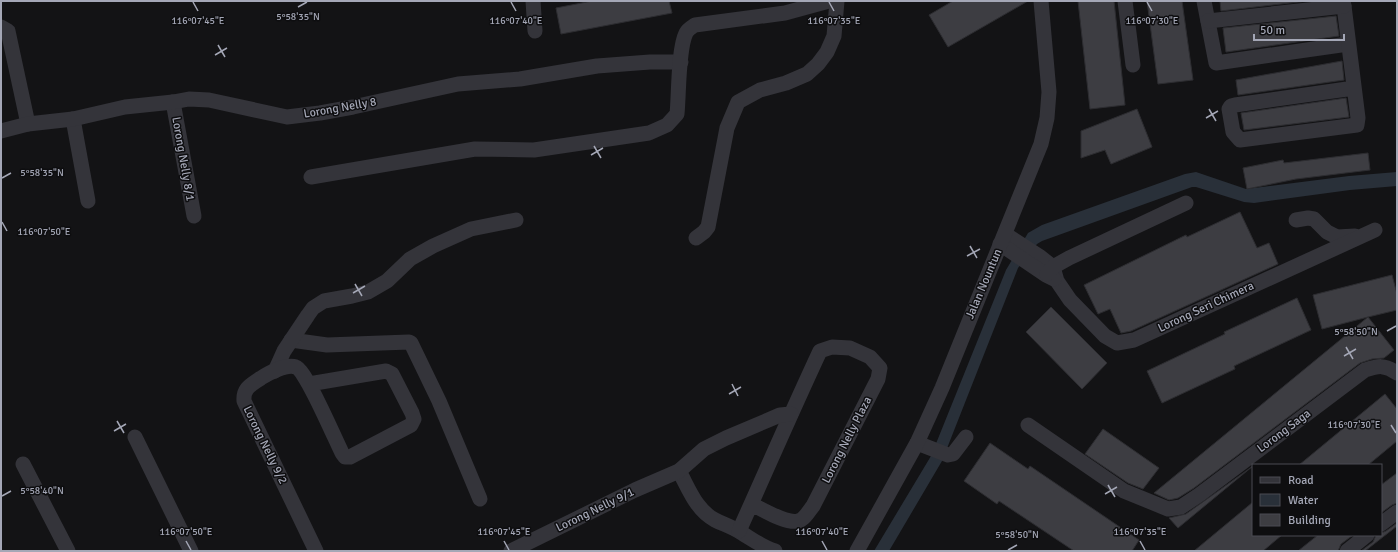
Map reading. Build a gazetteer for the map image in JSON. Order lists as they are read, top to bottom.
{
  "streets": {
    "street": [
      "Lorong Nelly 8",
      "Lorong Nelly 8/1",
      "Jalan Nountun",
      "Lorong Seri Chimera",
      "Lorong Saga",
      "Lorong Nelly Plaza",
      "Lorong Nelly 9/2",
      "Lorong Nelly 9/1"
    ]
  },
  "crossings": [
    ["Lorong Nelly 8", "Lorong Nelly 8/1"],
    ["Jalan Nountun", "Lorong Seri Chimera"],
    ["Lorong Nelly Plaza", "Lorong Nelly 9/1"]
  ],
  "legend": ["Road", "Water", "Building"],
  "scale_bar": "50 m",
  "coordinates": [
    "5°58'35\"N",
    "116°07'45\"E",
    "116°07'40\"E",
    "116°07'35\"E",
    "116°07'30\"E",
    "116°07'50\"E",
    "5°58'50\"N",
    "5°58'40\"N"
  ]
}
